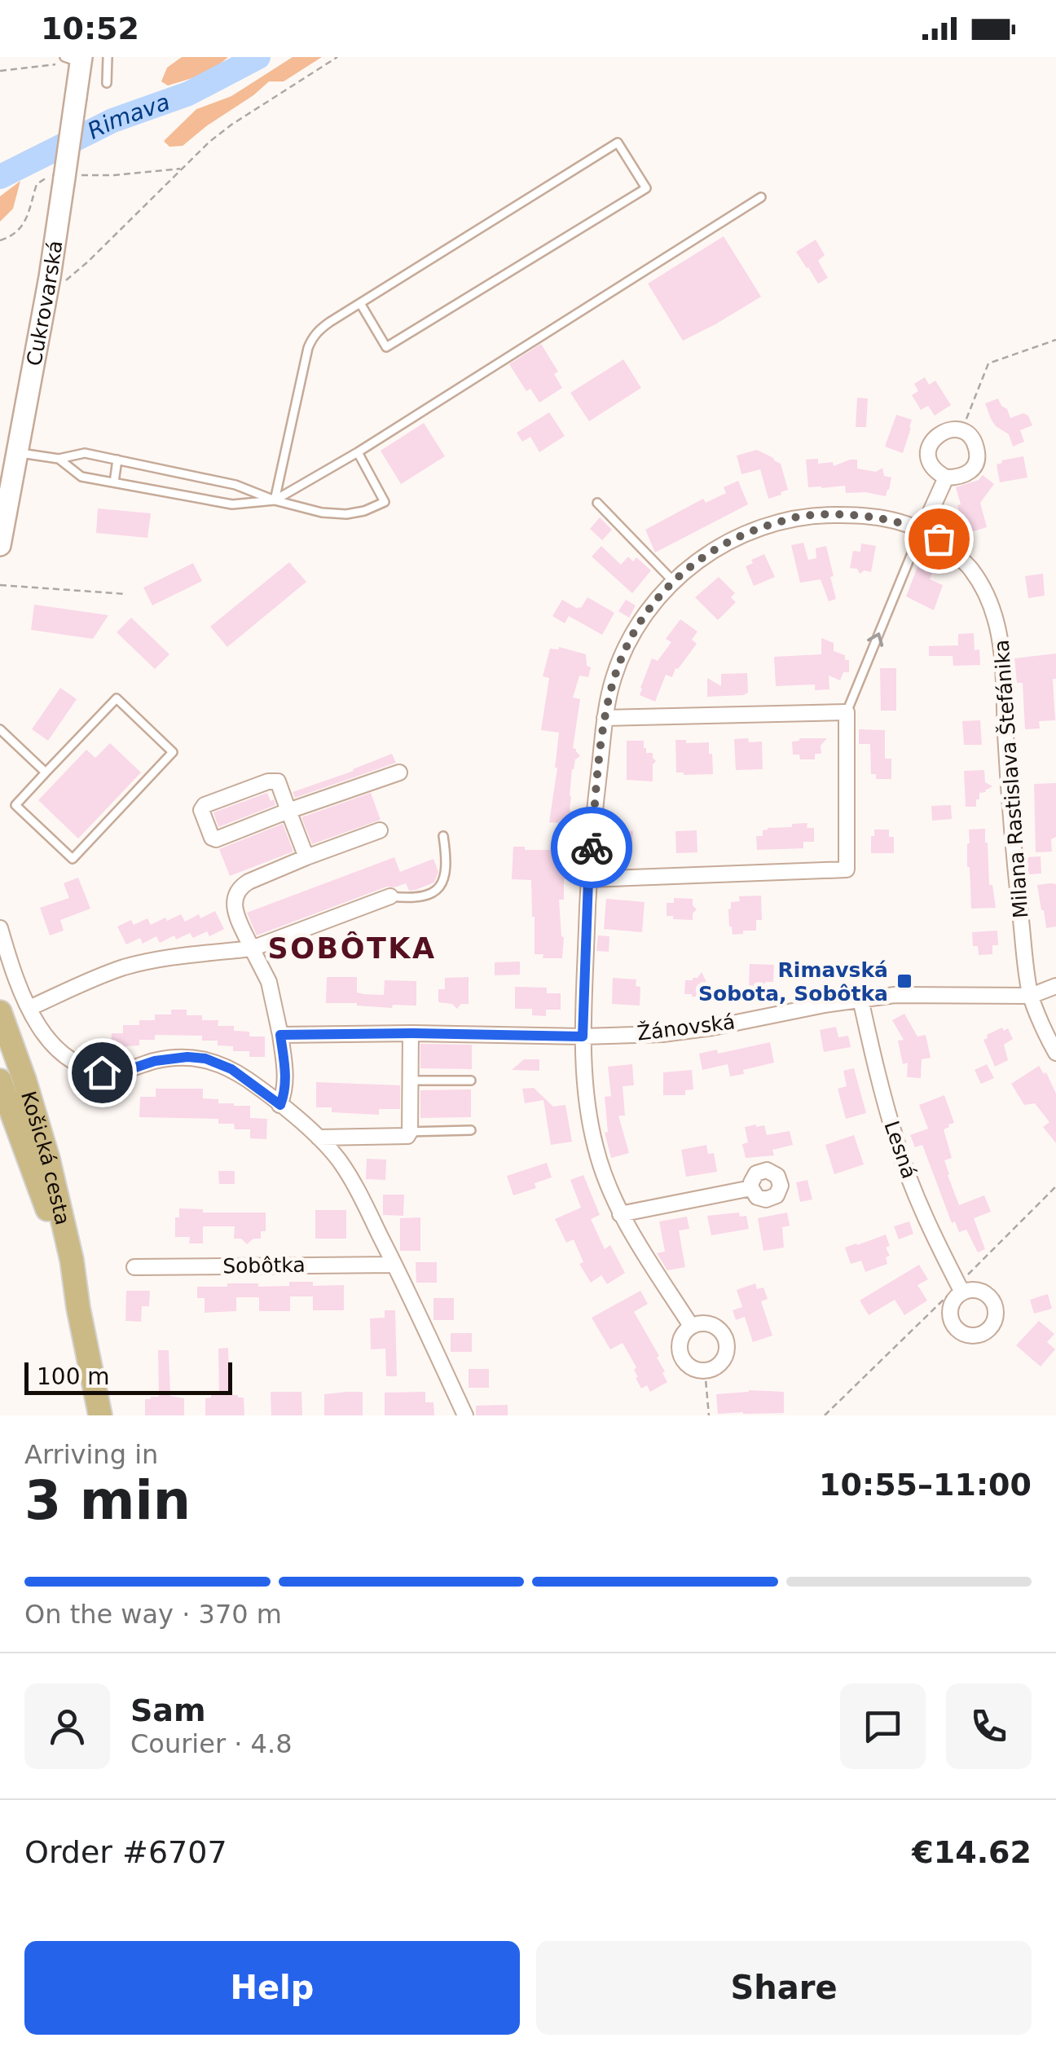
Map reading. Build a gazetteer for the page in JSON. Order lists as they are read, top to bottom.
{
  "streets": {
    "main road": ["Cukrovarská", "Košická cesta"],
    "street": [
      "Milana Rastislava Štefánika",
      "Žánovská",
      "Lesná",
      "Sobôtka"
    ]
  },
  "crossings": [
    ["Milana Rastislava Štefánika", "Žánovská"],
    ["Žánovská", "Lesná"]
  ],
  "districts": ["SOBÔTKA"],
  "water": ["Rimava"],
  "places": {
    "transit": ["Rimavská Sobota, Sobôtka"]
  },
  "scale_bar": "100 m",
  "page": {
    "status": "10:52",
    "scale": "100 m",
    "heading": ["3 min", "Arriving in", "10:55–11:00"],
    "panel": [
      "Sam",
      "Courier · 4.8",
      "Order #6707",
      "€14.62"
    ],
    "bar": "On the way · 370 m",
    "buttons": ["Help", "Share"]
  }
}
